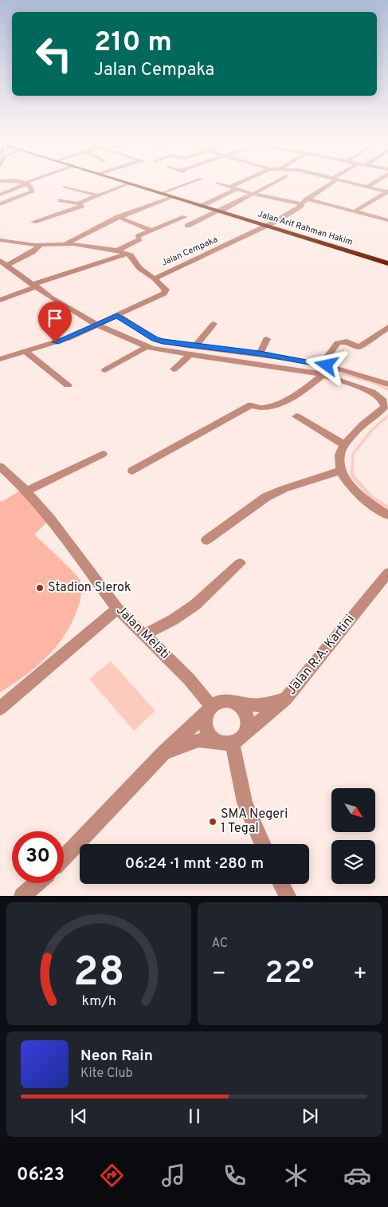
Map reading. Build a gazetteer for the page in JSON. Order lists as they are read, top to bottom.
{
  "streets": {
    "highway": ["Jalan Arif Rahman Hakim"],
    "street": ["Jalan Cempaka", "Jalan Melati", "Jalan R.A. Kartini"]
  },
  "crossings": [
    ["Jalan Arif Rahman Hakim", "Jalan Cempaka"],
    ["Jalan Melati", "Jalan R.A. Kartini"]
  ],
  "places": ["Stadion Slerok", "SMA Negeri 1 Tegal"],
  "north": "bottom right",
  "page": {
    "turn": ["210 m", "Jalan Cempaka"],
    "limit": "30",
    "trip": "06:24 · 1 mnt · 280 m",
    "tile": "AC",
    "heat": ["−", "22°", "+"],
    "song": ["Neon Rain", "Kite Club"],
    "tabs": "06:23",
    "gauge": ["28", "km/h"]
  }
}
